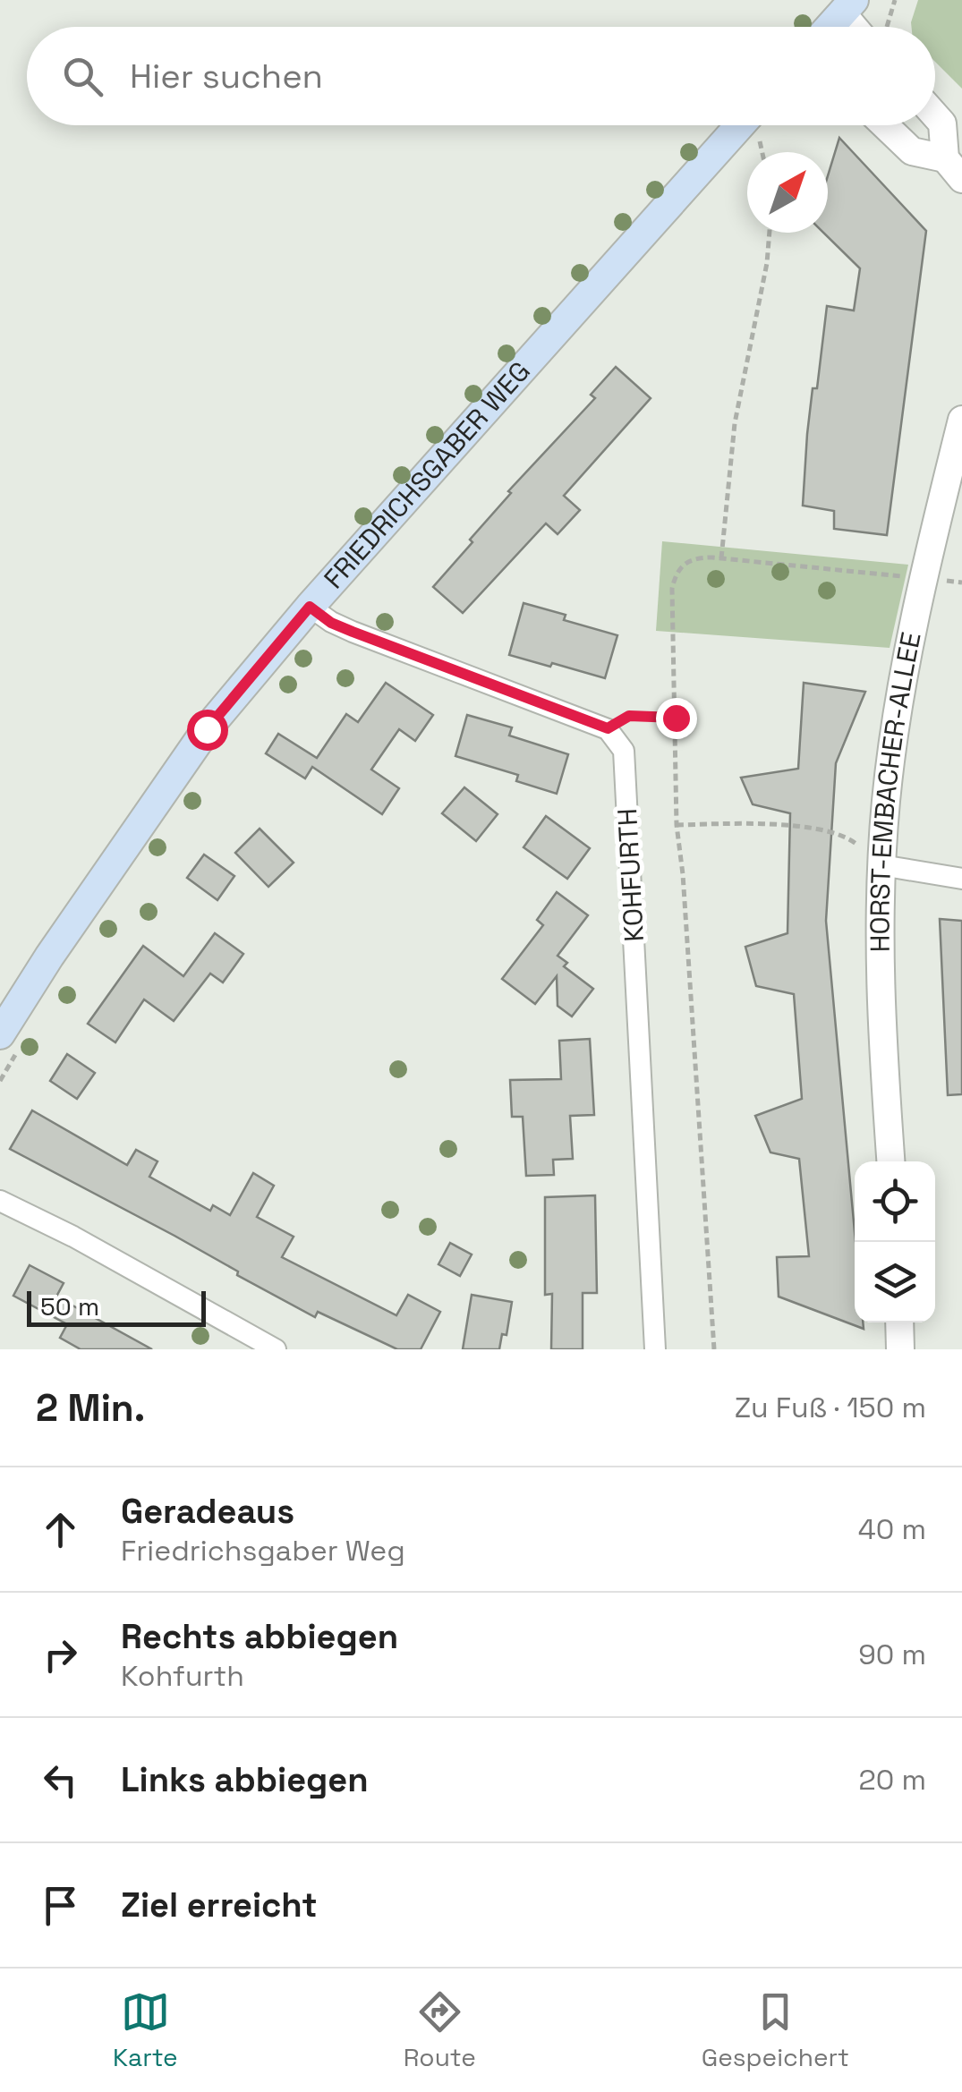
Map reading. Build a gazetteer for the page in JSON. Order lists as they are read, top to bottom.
{
  "streets": {
    "main road": ["FRIEDRICHSGABER WEG"],
    "street": ["HORST-EMBACHER-ALLEE", "KOHFURTH"]
  },
  "scale_bar": "50 m",
  "north": "top right",
  "page": {
    "search": "Hier suchen",
    "scale": "50 m",
    "heading": ["2 Min.", "Zu Fuß · 150 m"],
    "list": [
      ["Geradeaus", "Friedrichsgaber Weg", "40 m"],
      ["Rechts abbiegen", "Kohfurth", "90 m"],
      ["Links abbiegen", "20 m"],
      "Ziel erreicht"
    ],
    "nav": ["Karte", "Route", "Gespeichert"]
  }
}
